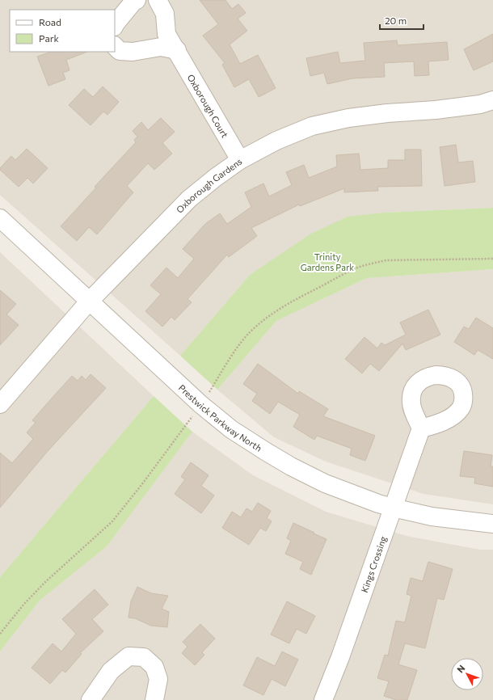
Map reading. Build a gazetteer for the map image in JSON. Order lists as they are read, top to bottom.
{
  "streets": {
    "street": [
      "Oxborough Court",
      "Oxborough Gardens",
      "Prestwick Parkway North",
      "Kings Crossing"
    ]
  },
  "crossings": [
    ["Oxborough Court", "Oxborough Gardens"],
    ["Oxborough Gardens", "Prestwick Parkway North"],
    ["Prestwick Parkway North", "Kings Crossing"]
  ],
  "parks": ["Trinity Gardens Park"],
  "legend": ["Road", "Park"],
  "scale_bar": "20 m",
  "north": "top left"
}
